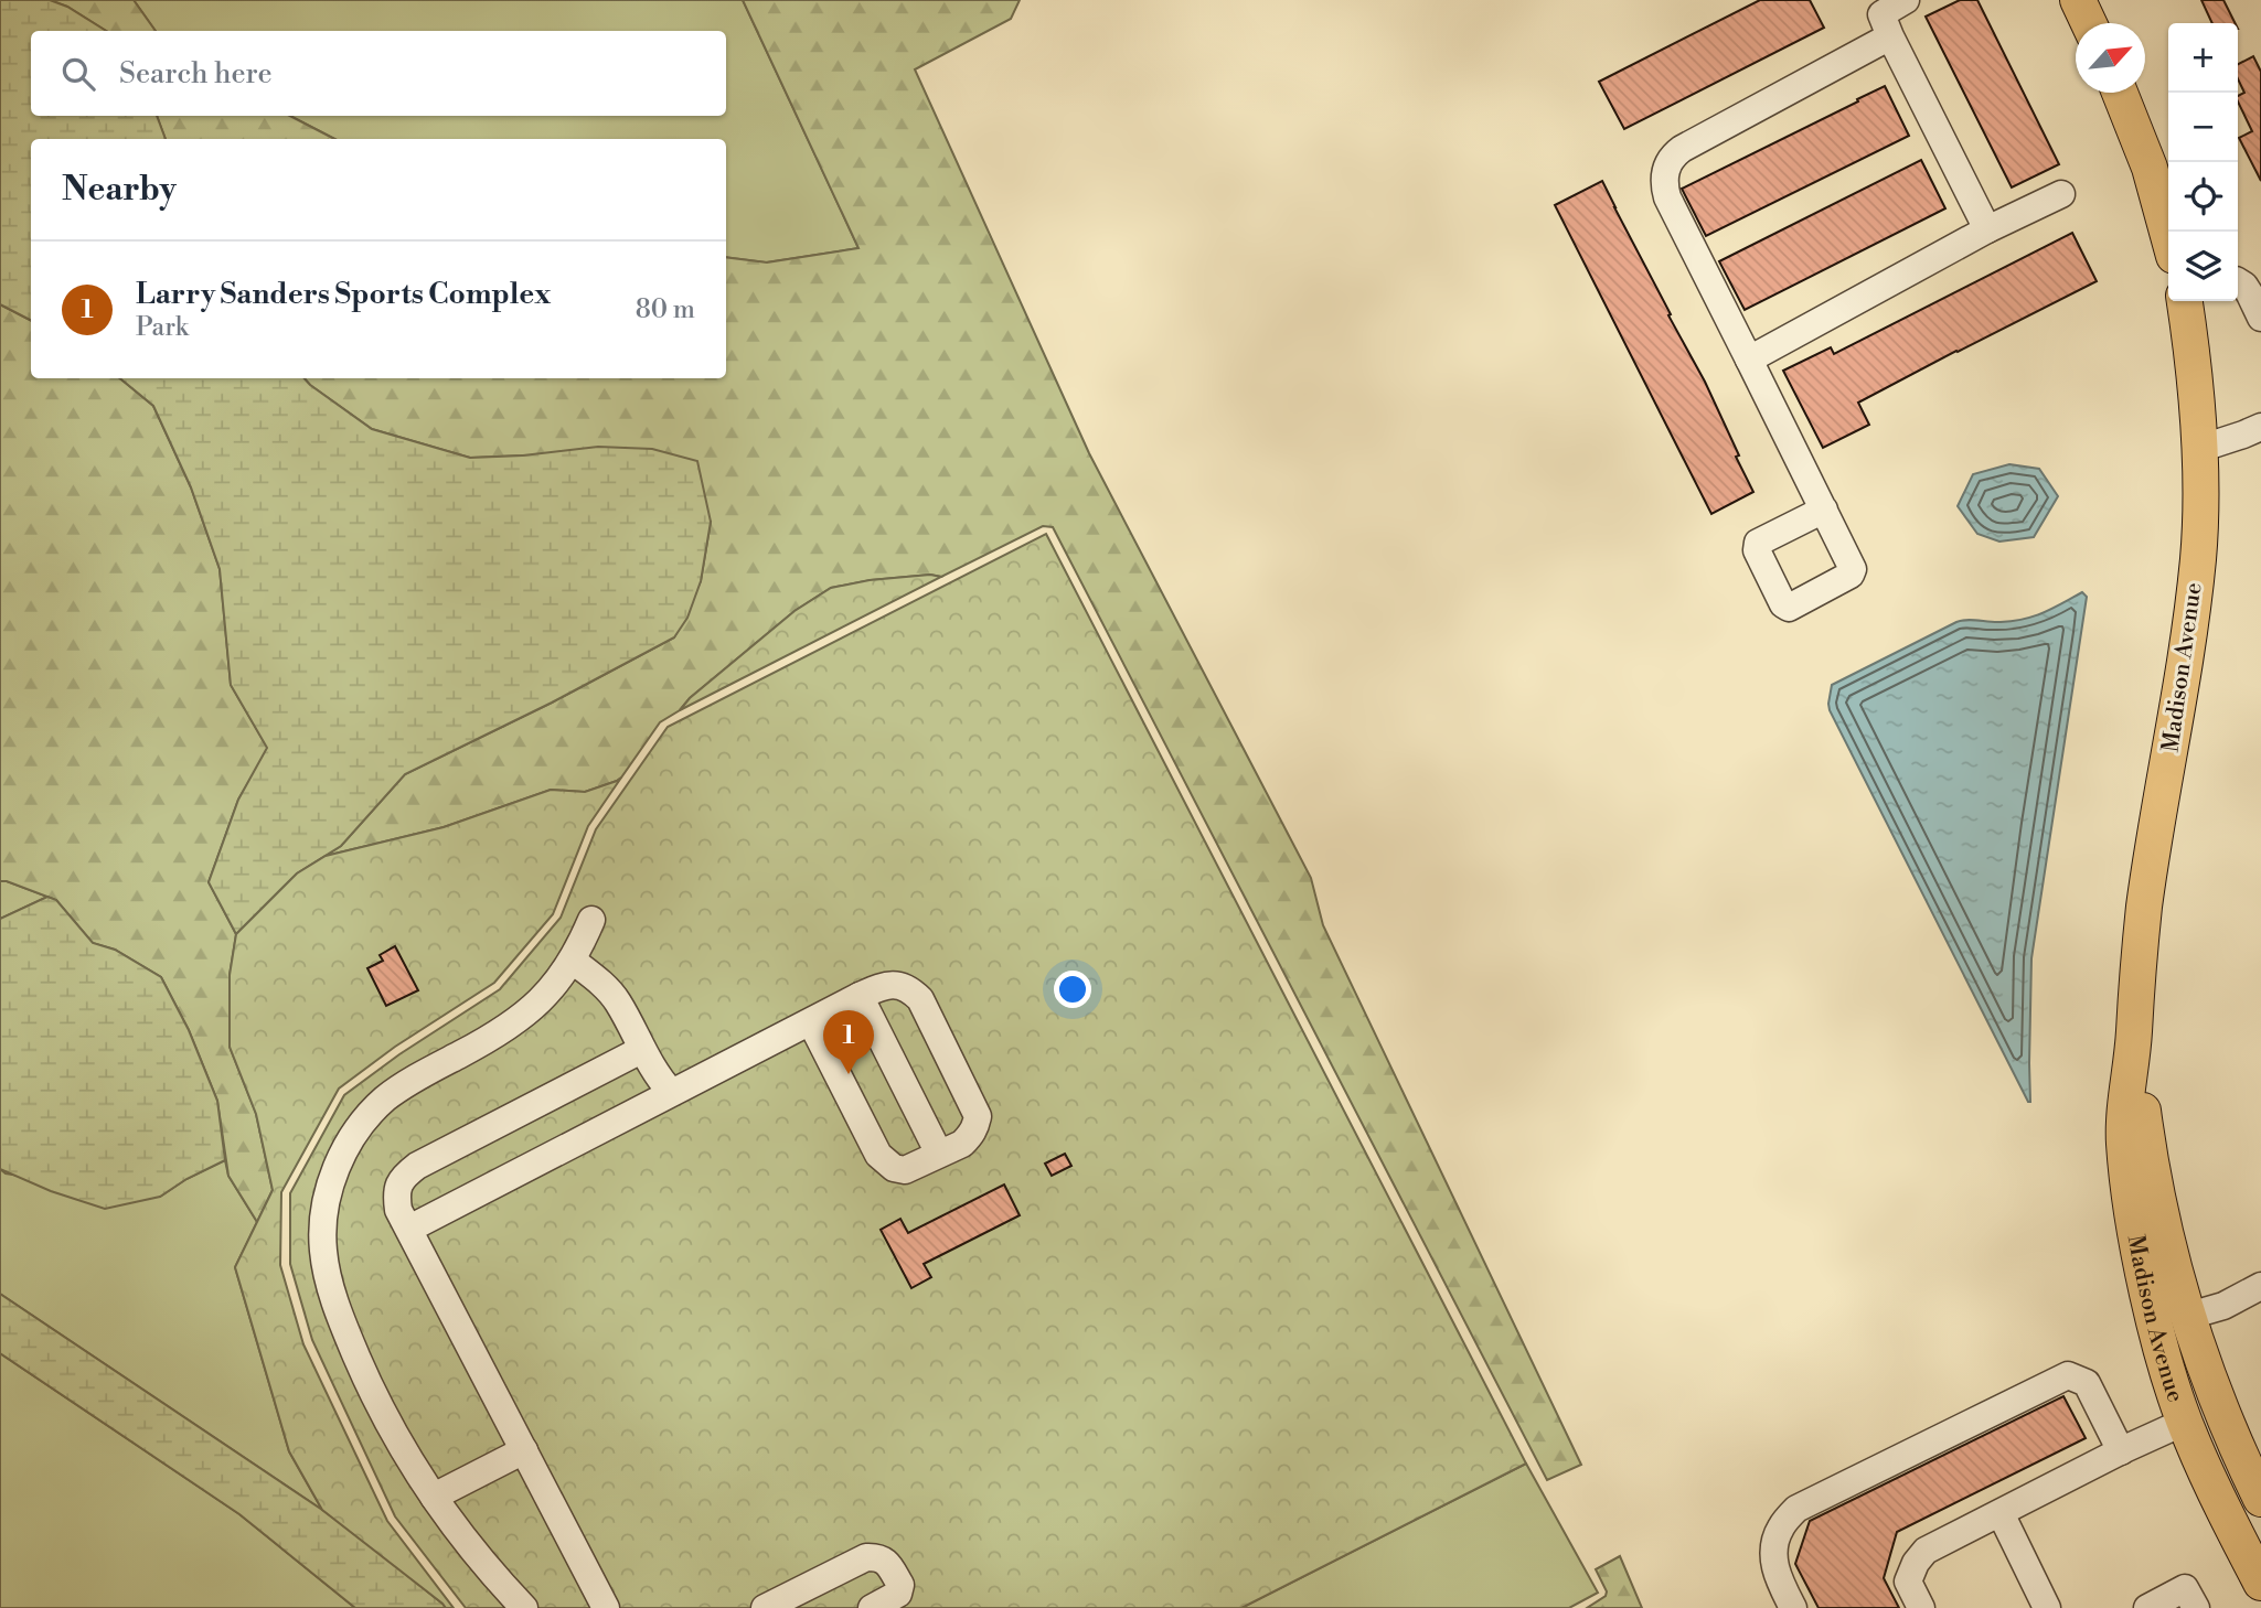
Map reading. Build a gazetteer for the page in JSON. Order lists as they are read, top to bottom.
{
  "streets": {
    "main road": ["Madison Avenue"]
  },
  "north": "top right",
  "page": {
    "map_buttons": ["+", "−"],
    "search": "Search here",
    "heading": "Nearby",
    "list": [
      {
        "mark": "1",
        "name": "Larry Sanders Sports Complex",
        "note": "Park",
        "value": "80 m"
      }
    ],
    "pins": "1"
  }
}
